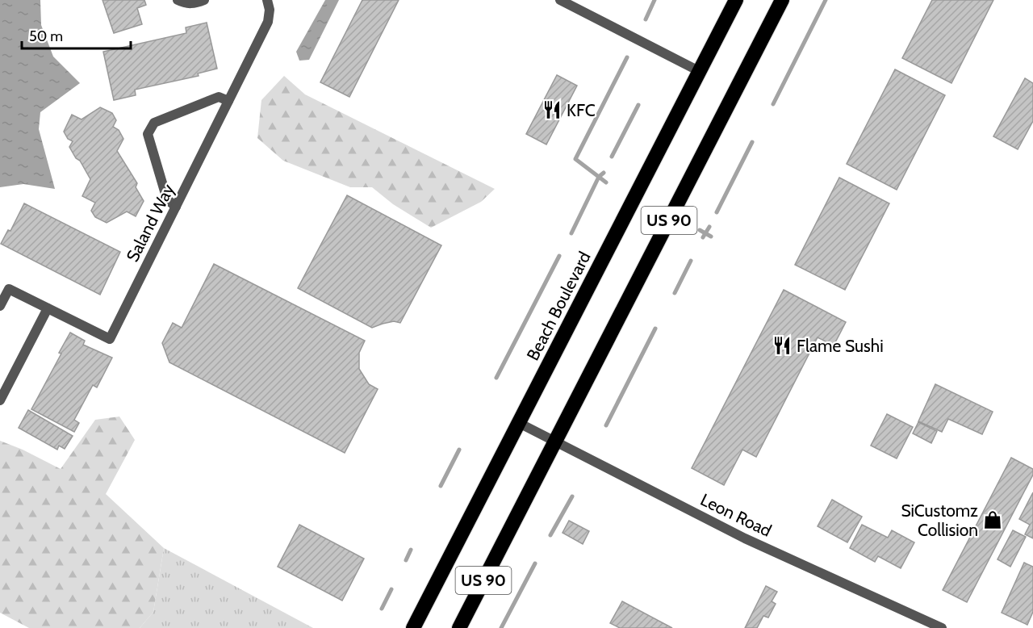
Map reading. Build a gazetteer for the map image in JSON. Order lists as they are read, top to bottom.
{
  "streets": {
    "highway": ["US 90", "Beach Boulevard"],
    "street": ["Saland Way", "Leon Road"]
  },
  "crossings": [
    ["US 90", "Leon Road"],
    ["Beach Boulevard", "Leon Road"]
  ],
  "places": {
    "restaurant": ["KFC", "Flame Sushi"],
    "shop": ["SiCustomz Collision"]
  },
  "scale_bar": "50 m"
}
